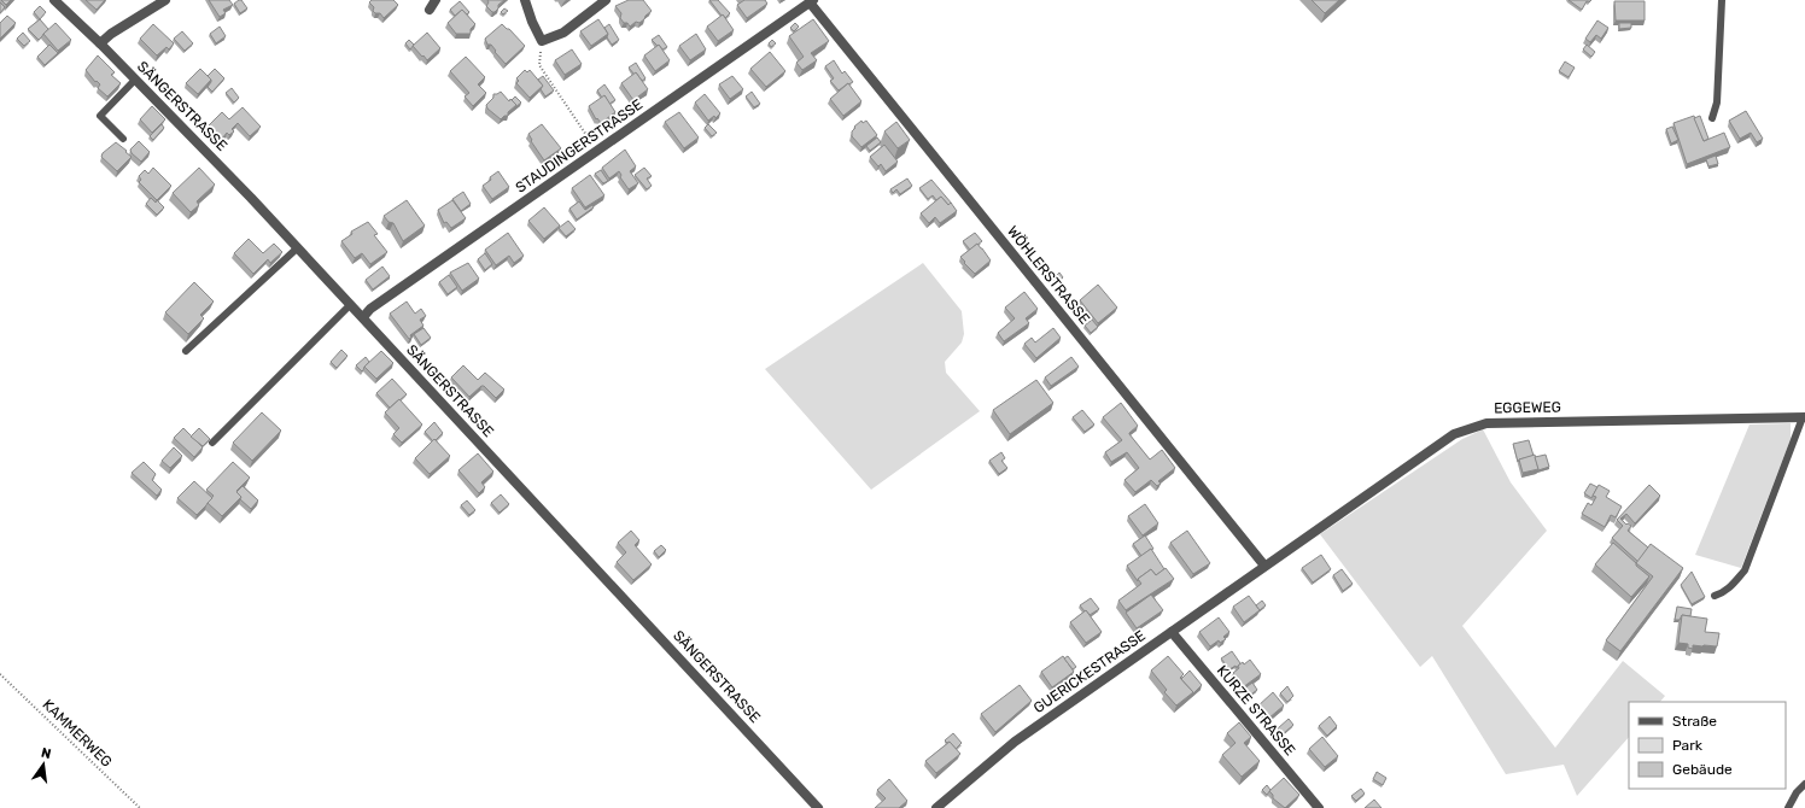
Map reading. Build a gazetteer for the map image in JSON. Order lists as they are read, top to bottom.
{
  "streets": {
    "street": [
      "SÄNGERSTRASSE",
      "STAUDINGERSTRASSE",
      "WÖHLERSTRASSE",
      "EGGEWEG",
      "GUERICKESTRASSE",
      "KURZE STRASSE"
    ],
    "path": ["KAMMERWEG"]
  },
  "crossings": [
    ["SÄNGERSTRASSE", "STAUDINGERSTRASSE"],
    ["STAUDINGERSTRASSE", "WÖHLERSTRASSE"],
    ["WÖHLERSTRASSE", "EGGEWEG"],
    ["WÖHLERSTRASSE", "GUERICKESTRASSE"],
    ["EGGEWEG", "GUERICKESTRASSE"],
    ["GUERICKESTRASSE", "KURZE STRASSE"]
  ],
  "legend": ["Straße", "Park", "Gebäude"],
  "north": "top"
}
